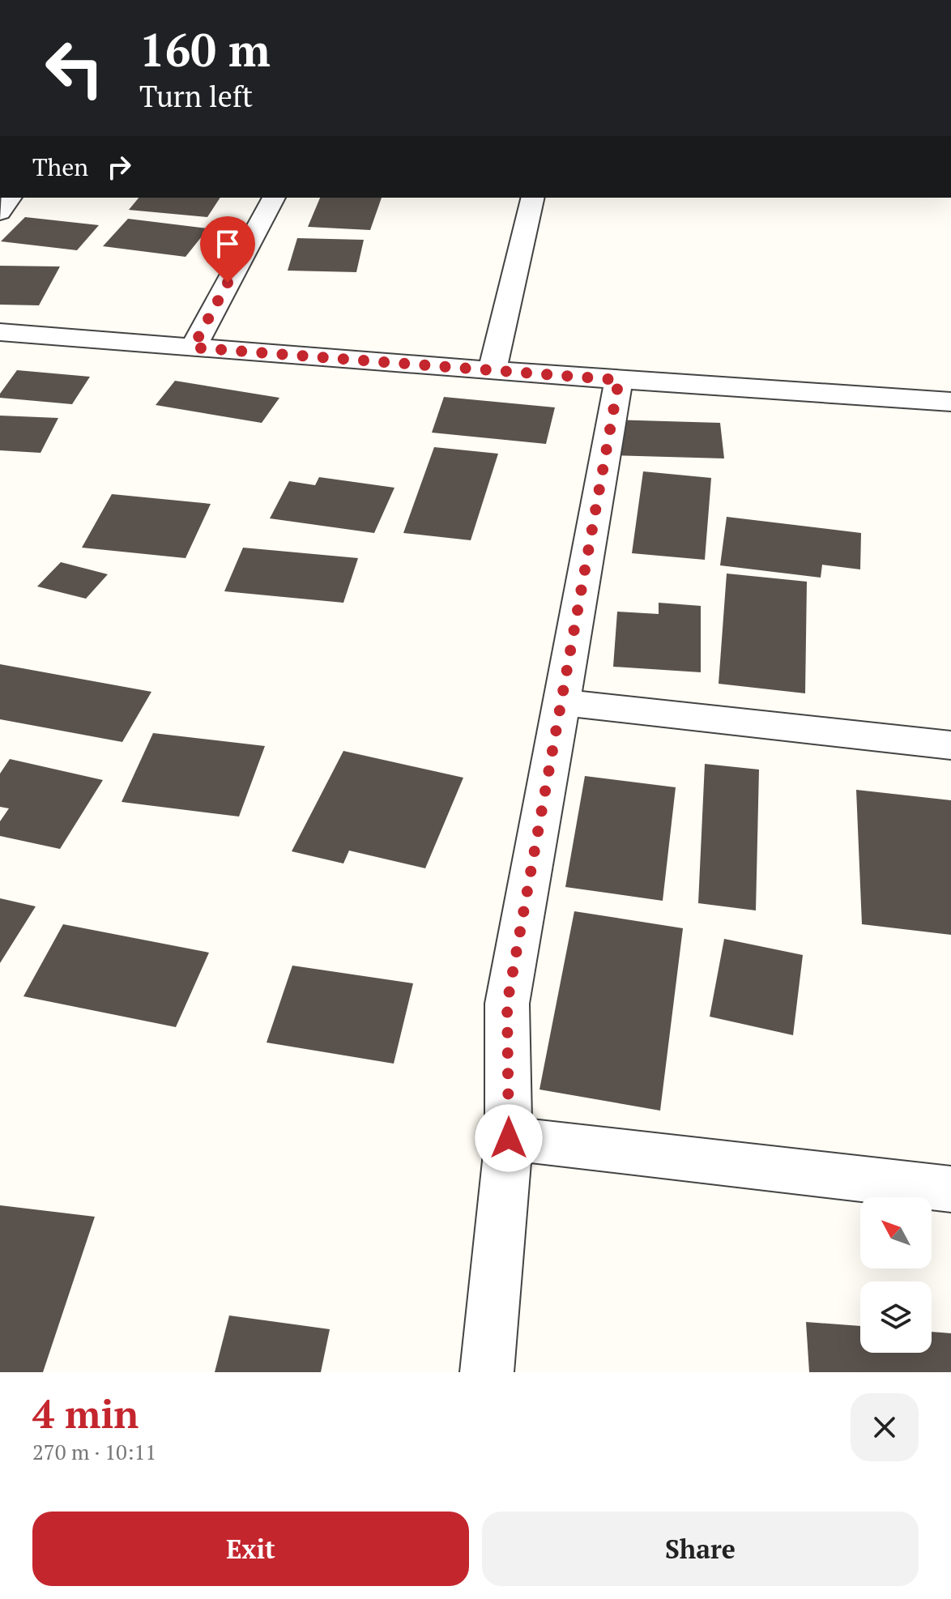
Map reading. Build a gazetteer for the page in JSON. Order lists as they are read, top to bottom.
{
  "north": "top left",
  "page": {
    "turn": ["160 m", "Turn left"],
    "then": "Then",
    "heading": ["4 min", "270 m · 10:11"],
    "buttons": ["Exit", "Share"]
  }
}
